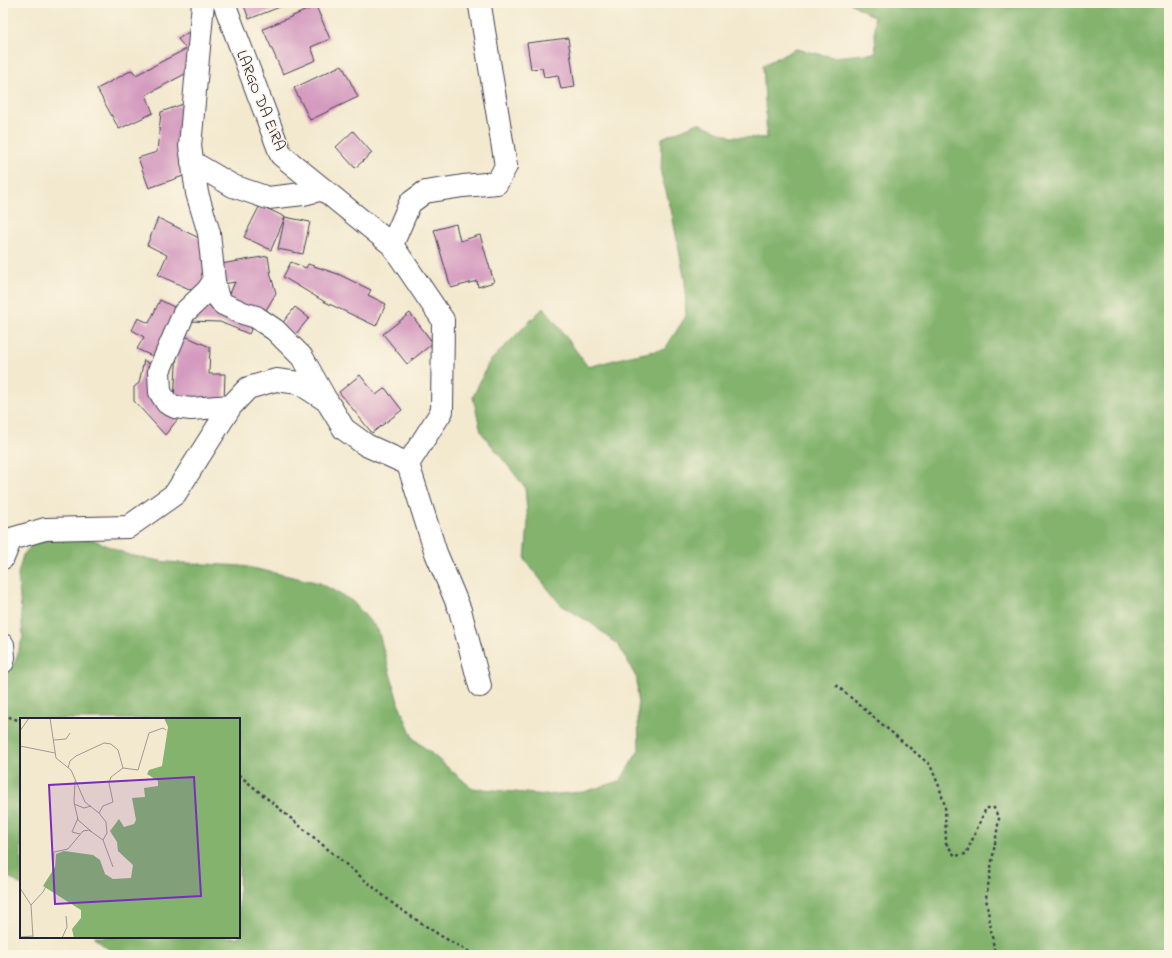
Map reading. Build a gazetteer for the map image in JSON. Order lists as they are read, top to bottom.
{
  "streets": {
    "street": ["LARGO DA EIRA"]
  }
}
